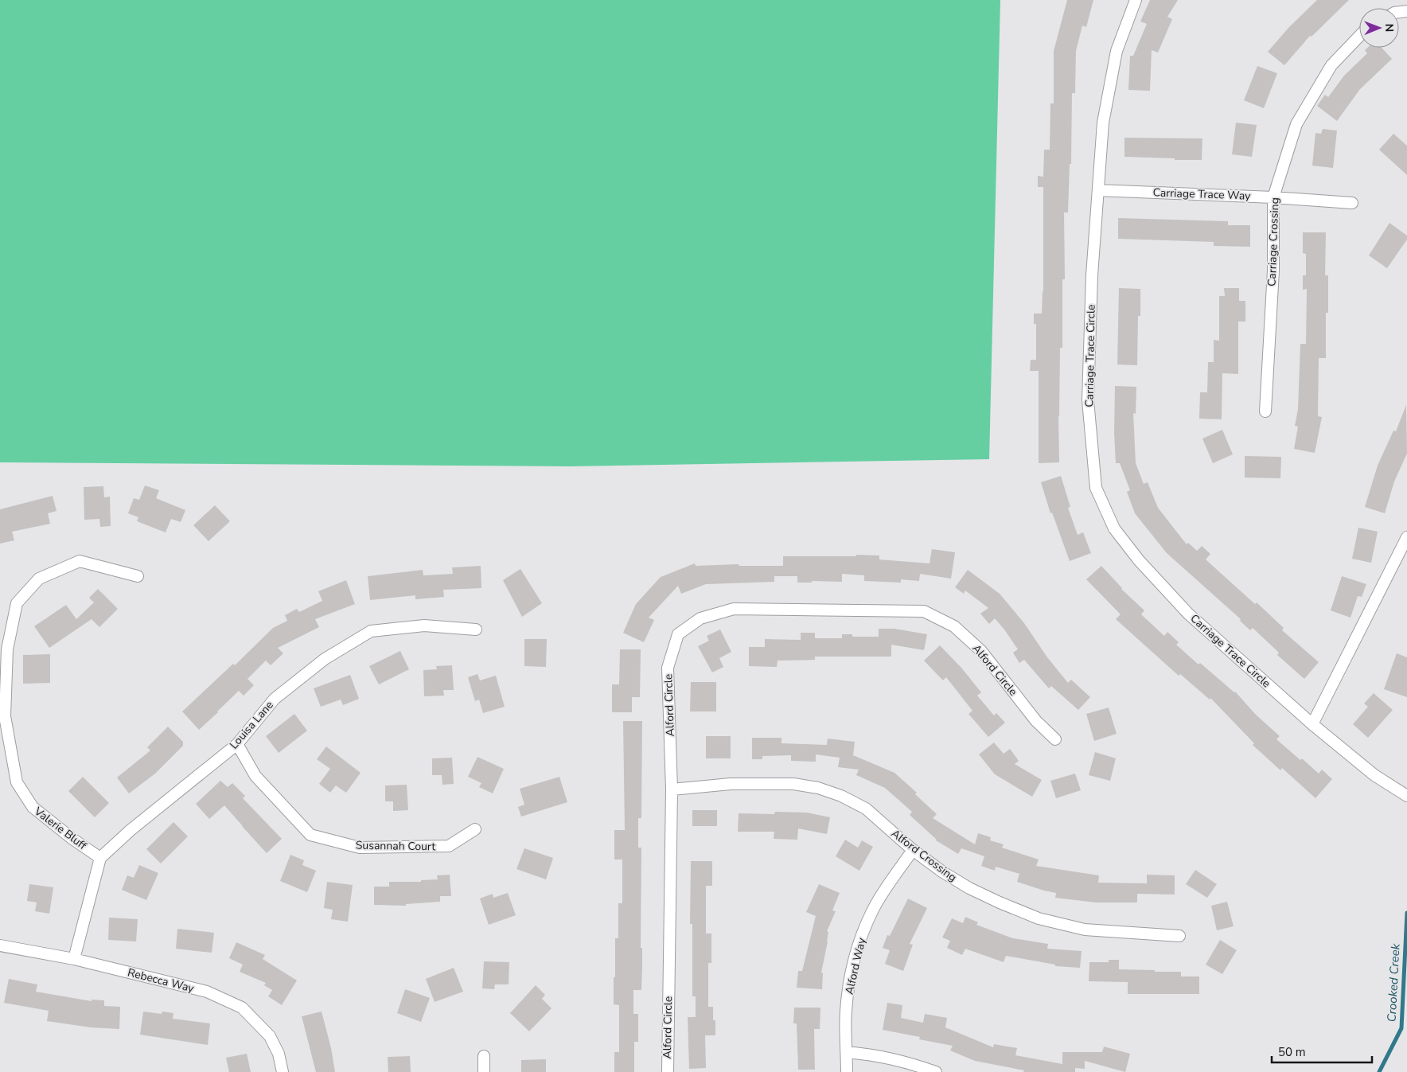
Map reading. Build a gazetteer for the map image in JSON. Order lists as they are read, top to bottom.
{
  "streets": {
    "street": [
      "Carriage Trace Way",
      "Carriage Crossing",
      "Carriage Trace Circle",
      "Alford Circle",
      "Louisa Lane",
      "Valerie Bluff",
      "Susannah Court",
      "Alford Crossing",
      "Alford Way",
      "Rebecca Way"
    ]
  },
  "crossings": [
    ["Carriage Trace Way", "Carriage Crossing"],
    ["Carriage Trace Way", "Carriage Trace Circle"],
    ["Alford Circle", "Alford Crossing"],
    ["Louisa Lane", "Valerie Bluff"],
    ["Louisa Lane", "Susannah Court"],
    ["Alford Crossing", "Alford Way"]
  ],
  "water": ["Crooked Creek"],
  "scale_bar": "50 m",
  "north": "right"
}
